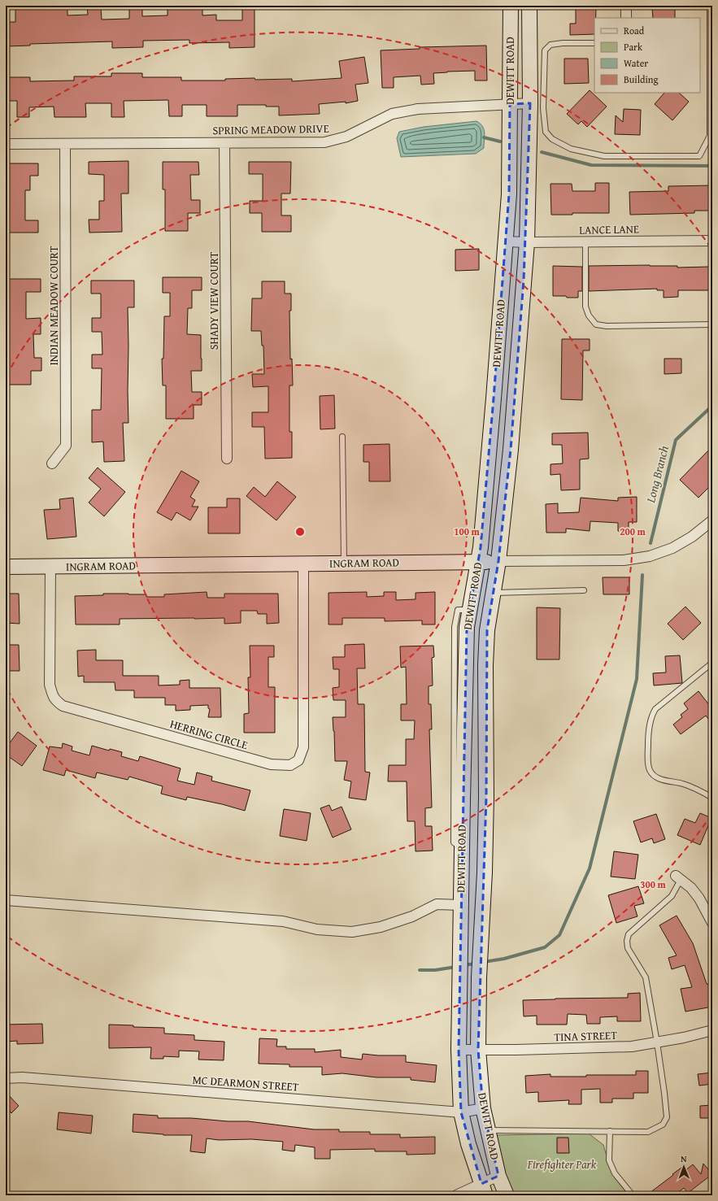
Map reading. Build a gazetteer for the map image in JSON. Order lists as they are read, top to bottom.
{
  "streets": {
    "main road": ["DEWITT ROAD", "INGRAM ROAD"],
    "street": [
      "SPRING MEADOW DRIVE",
      "LANCE LANE",
      "SHADY VIEW COURT",
      "INDIAN MEADOW COURT",
      "HERRING CIRCLE",
      "TINA STREET",
      "MC DEARMON STREET"
    ]
  },
  "crossings": [
    ["DEWITT ROAD", "SPRING MEADOW DRIVE"],
    ["DEWITT ROAD", "LANCE LANE"],
    ["DEWITT ROAD", "INGRAM ROAD"],
    ["DEWITT ROAD", "TINA STREET"],
    ["DEWITT ROAD", "MC DEARMON STREET"],
    ["SPRING MEADOW DRIVE", "SHADY VIEW COURT"],
    ["SPRING MEADOW DRIVE", "INDIAN MEADOW COURT"],
    ["INGRAM ROAD", "HERRING CIRCLE"]
  ],
  "water": ["Long Branch"],
  "parks": ["Firefighter Park"],
  "legend": [
    "Road",
    "Park",
    "Water",
    "Building"
  ],
  "north": "top",
  "rings": ["100 m", "200 m", "300 m"]
}
